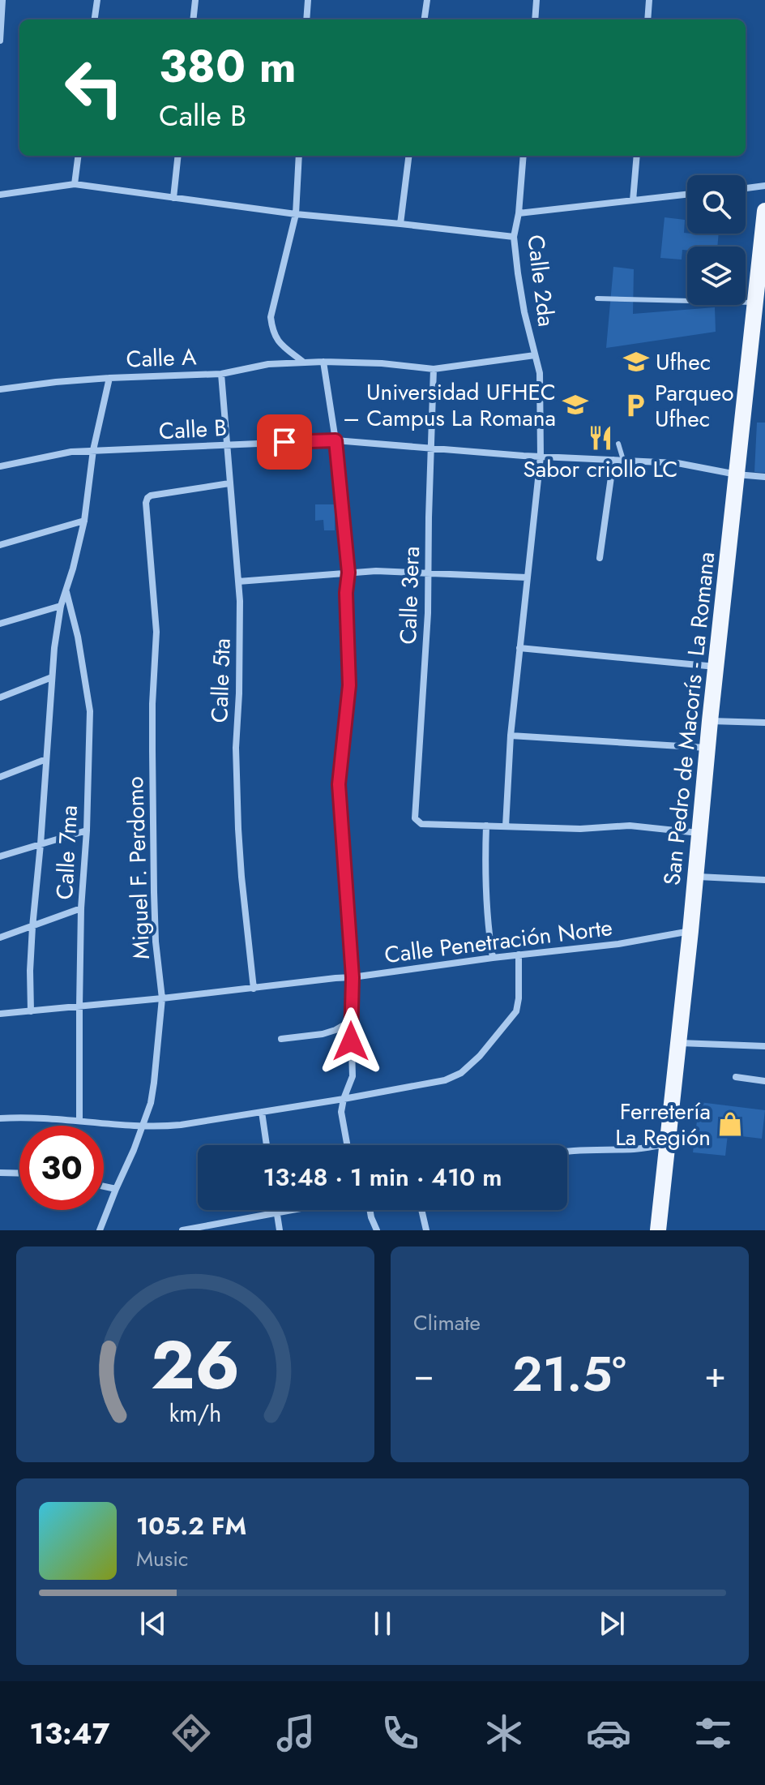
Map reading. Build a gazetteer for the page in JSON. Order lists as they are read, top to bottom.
{
  "streets": {
    "main road": ["San Pedro de Macorís - La Romana"],
    "street": [
      "Calle 2da",
      "Calle A",
      "Calle B",
      "Calle 3era",
      "Calle 5ta",
      "Calle 7ma",
      "Miguel F. Perdomo",
      "Calle Penetración Norte"
    ]
  },
  "crossings": [
    ["Calle 2da", "Calle A"],
    ["Calle 2da", "Calle B"],
    ["Calle A", "Calle 3era"],
    ["Calle A", "Calle 5ta"],
    ["Calle B", "Calle 3era"],
    ["Calle B", "Calle 5ta"],
    ["Calle B", "San Pedro de Macorís - La Romana"],
    ["Calle 5ta", "Miguel F. Perdomo"],
    ["Calle 5ta", "Calle Penetración Norte"],
    ["San Pedro de Macorís - La Romana", "Calle Penetración Norte"],
    ["Calle 7ma", "Calle Penetración Norte"],
    ["Miguel F. Perdomo", "Calle Penetración Norte"]
  ],
  "places": {
    "school or university": ["Ufhec", "Universidad UFHEC – Campus La Romana"],
    "parking": ["Parqueo Ufhec"],
    "restaurant": ["Sabor criollo LC"],
    "shop": ["Ferretería La Región"]
  },
  "page": {
    "turn": ["380 m", "Calle B"],
    "limit": "30",
    "trip": "13:48 · 1 min · 410 m",
    "tile": "Climate",
    "heat": ["−", "21.5°", "+"],
    "song": ["105.2 FM", "Music"],
    "tabs": "13:47",
    "gauge": ["26", "km/h"]
  }
}
